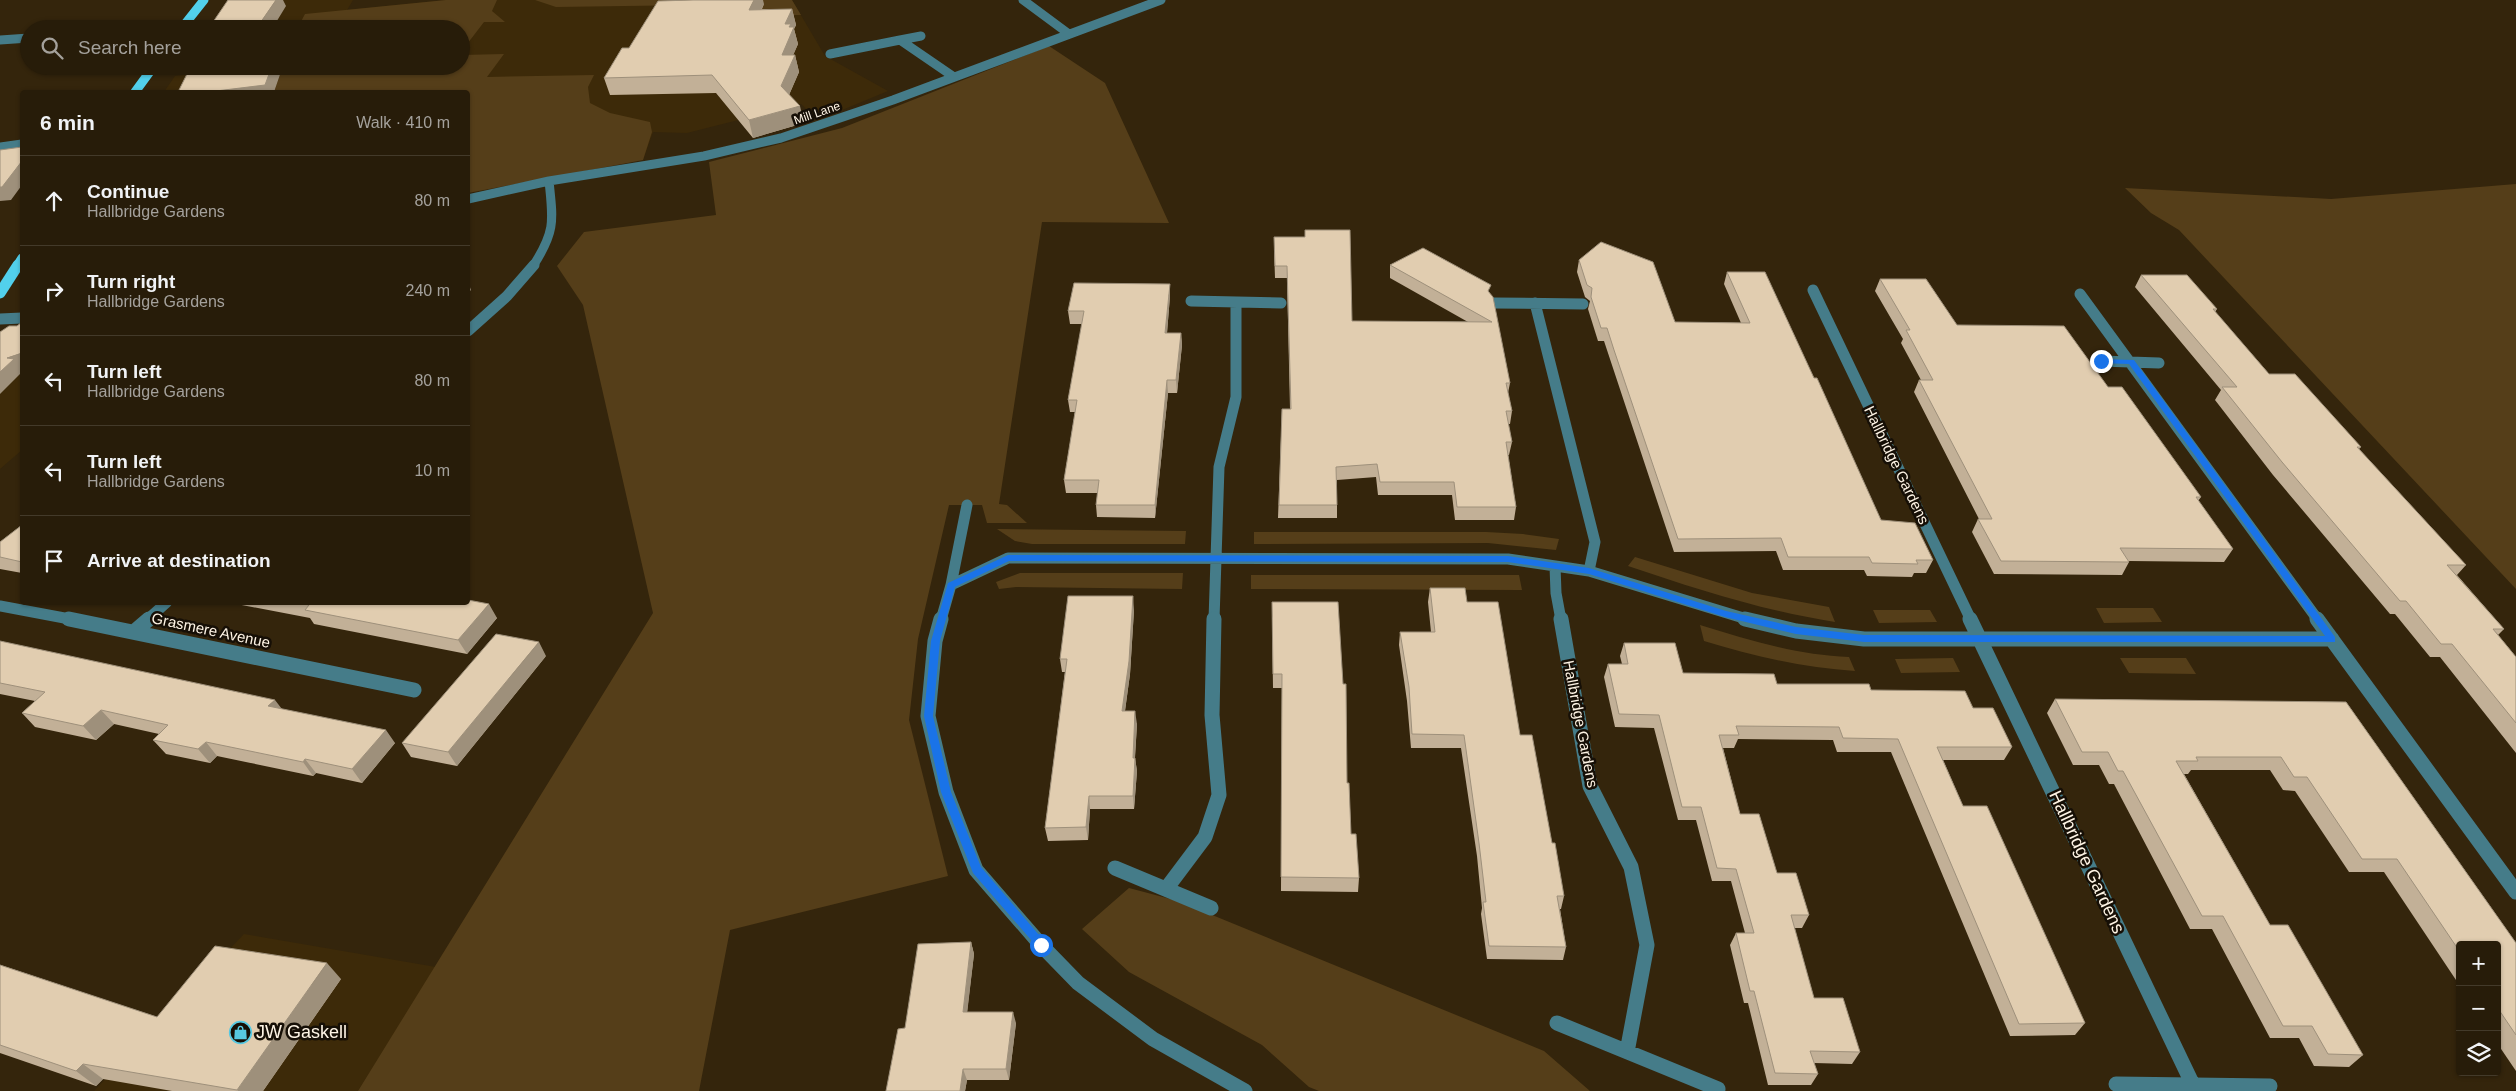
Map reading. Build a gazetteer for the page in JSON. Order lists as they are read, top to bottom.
{
  "streets": {
    "street": ["Mill Lane", "Hallbridge Gardens", "Grasmere Avenue"]
  },
  "places": {
    "shop": ["JW Gaskell"]
  },
  "page": {
    "search": "Search here",
    "heading": ["6 min", "Walk · 410 m"],
    "list": [
      ["Continue", "Hallbridge Gardens", "80 m"],
      ["Turn right", "Hallbridge Gardens", "240 m"],
      ["Turn left", "Hallbridge Gardens", "80 m"],
      ["Turn left", "Hallbridge Gardens", "10 m"],
      "Arrive at destination"
    ],
    "map_buttons": ["+", "−"]
  }
}
